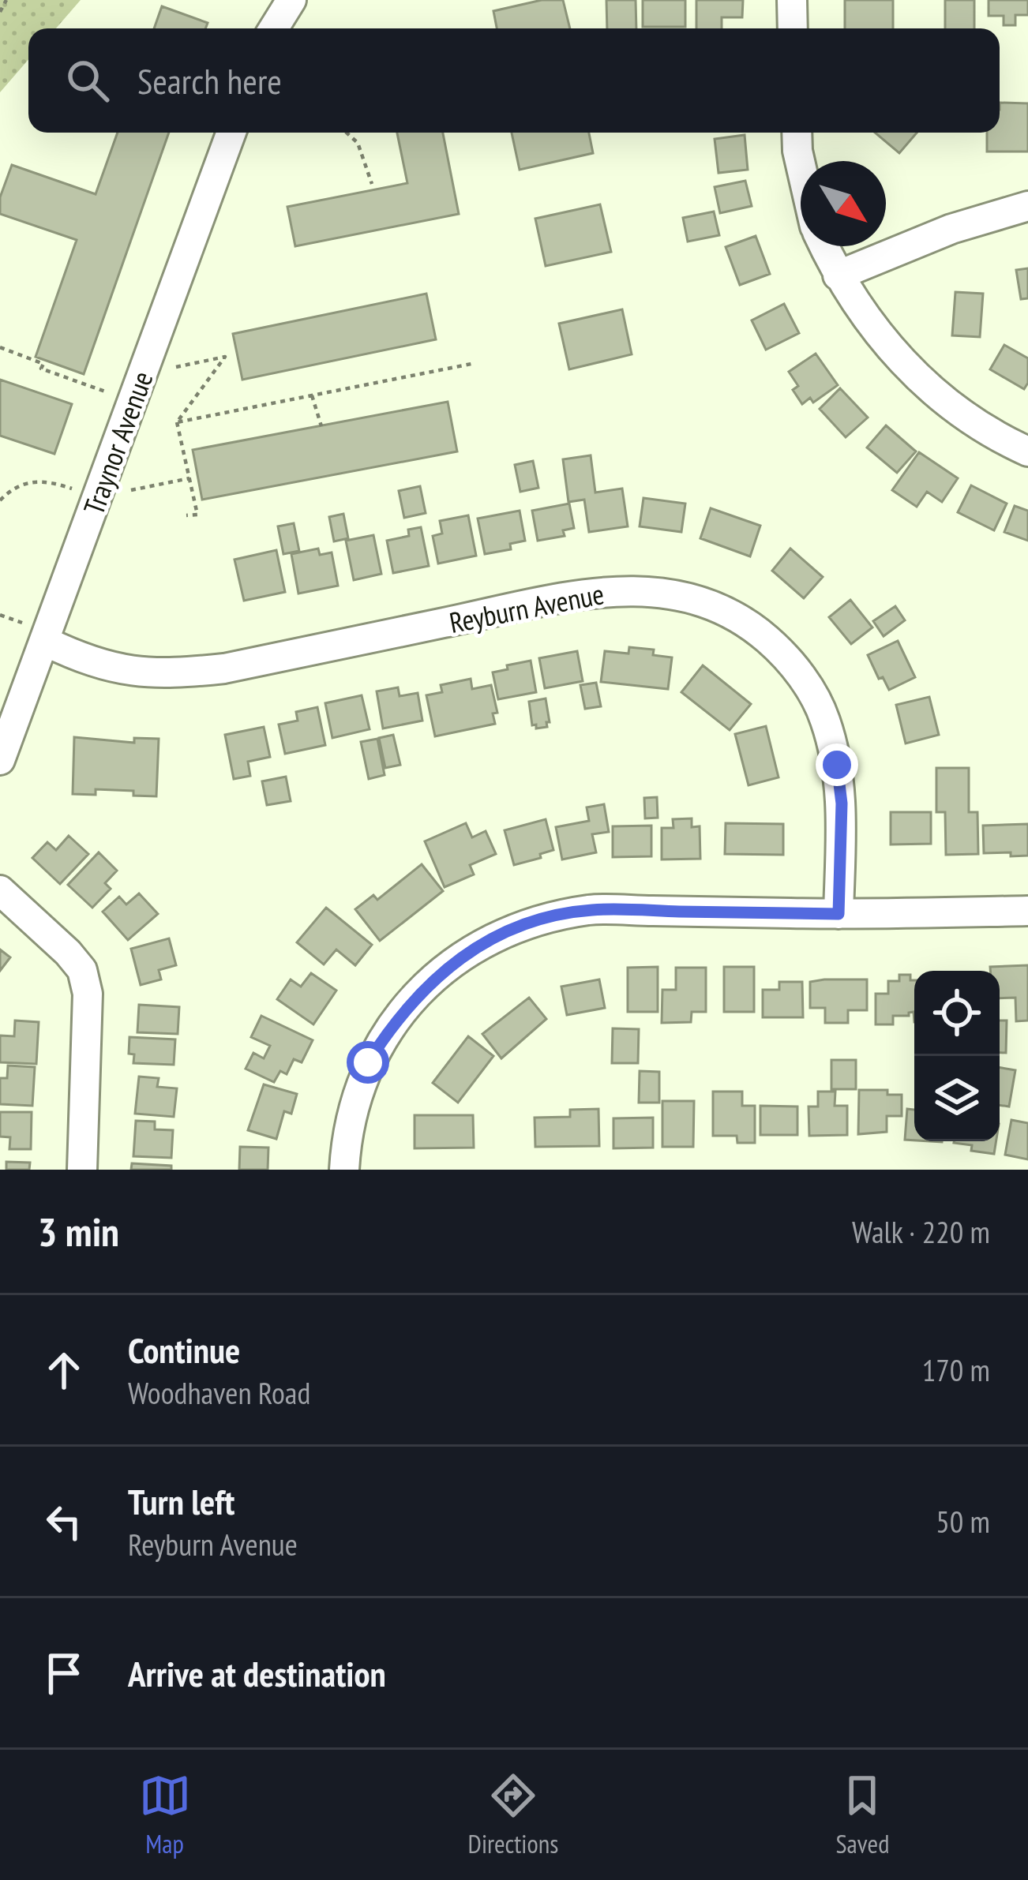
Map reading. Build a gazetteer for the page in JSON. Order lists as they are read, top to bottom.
{
  "streets": {
    "street": ["Traynor Avenue", "Reyburn Avenue"]
  },
  "crossings": [
    ["Traynor Avenue", "Reyburn Avenue"]
  ],
  "north": "bottom right",
  "page": {
    "search": "Search here",
    "heading": ["3 min", "Walk · 220 m"],
    "list": [
      ["Continue", "Woodhaven Road", "170 m"],
      ["Turn left", "Reyburn Avenue", "50 m"],
      "Arrive at destination"
    ],
    "nav": ["Map", "Directions", "Saved"]
  }
}
